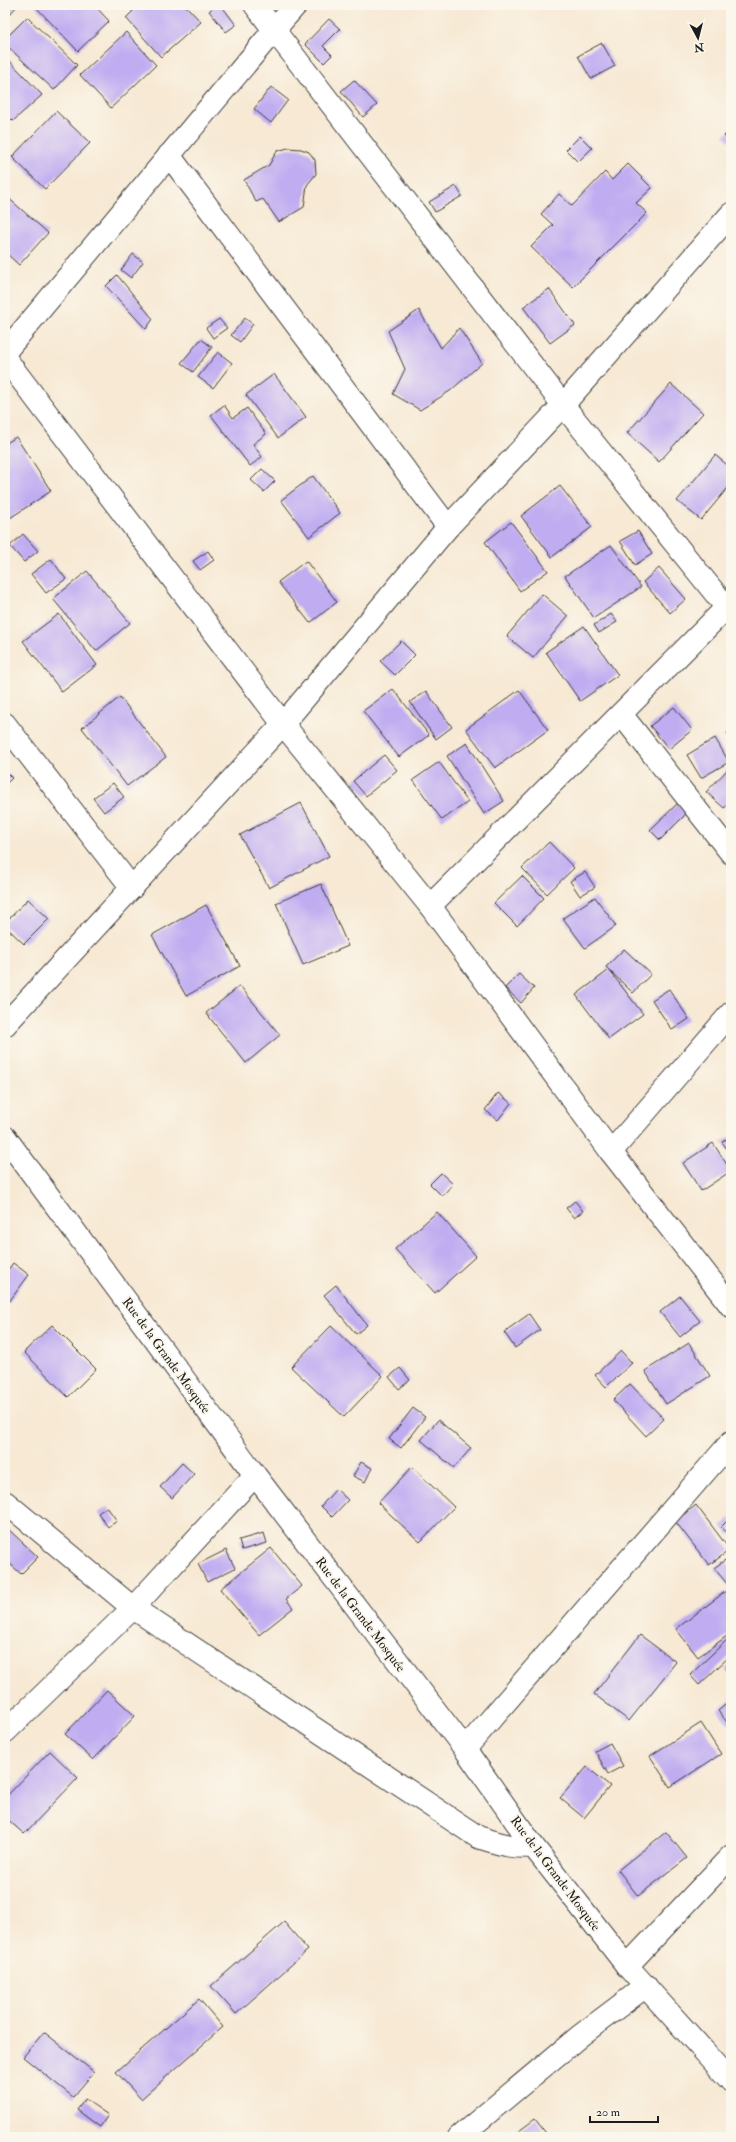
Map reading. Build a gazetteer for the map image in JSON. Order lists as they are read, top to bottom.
{
  "streets": {
    "street": ["Rue de la Grande Mosquée"]
  },
  "scale_bar": "20 m",
  "north": "bottom"
}
